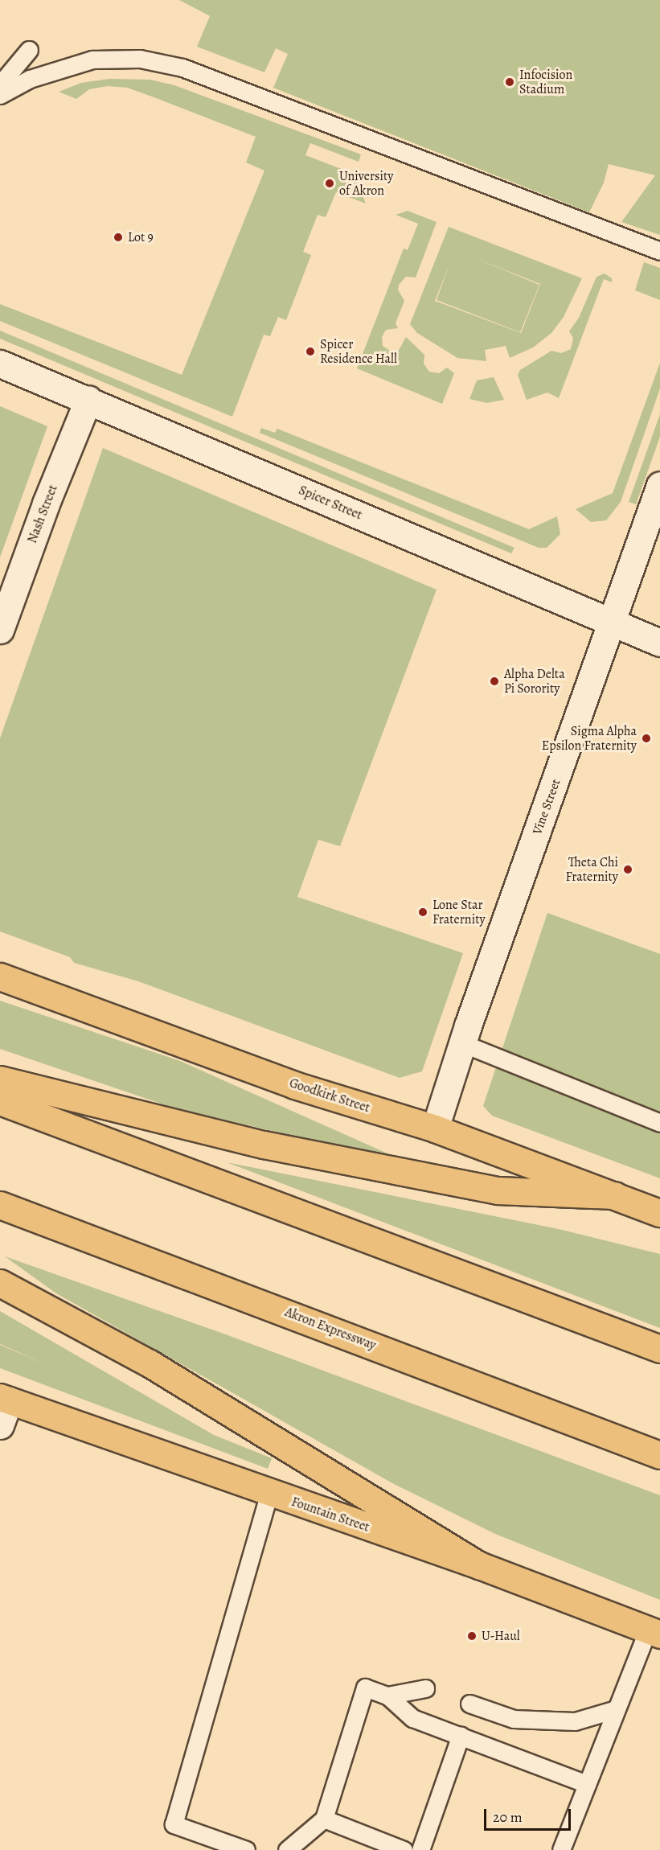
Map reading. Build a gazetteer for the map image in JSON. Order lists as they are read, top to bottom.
{
  "streets": {
    "main road": ["Goodkirk Street", "Akron Expressway", "Fountain Street"],
    "street": ["Spicer Street", "Nash Street", "Vine Street"]
  },
  "crossings": [
    ["Spicer Street", "Nash Street"],
    ["Spicer Street", "Vine Street"],
    ["Vine Street", "Goodkirk Street"]
  ],
  "places": [
    "Infocision Stadium",
    "University of Akron",
    "Lot 9",
    "Spicer Residence Hall",
    "Alpha Delta Pi Sorority",
    "Sigma Alpha Epsilon Fraternity",
    "Theta Chi Fraternity",
    "Lone Star Fraternity",
    "U-Haul"
  ],
  "scale_bar": "20 m"
}
